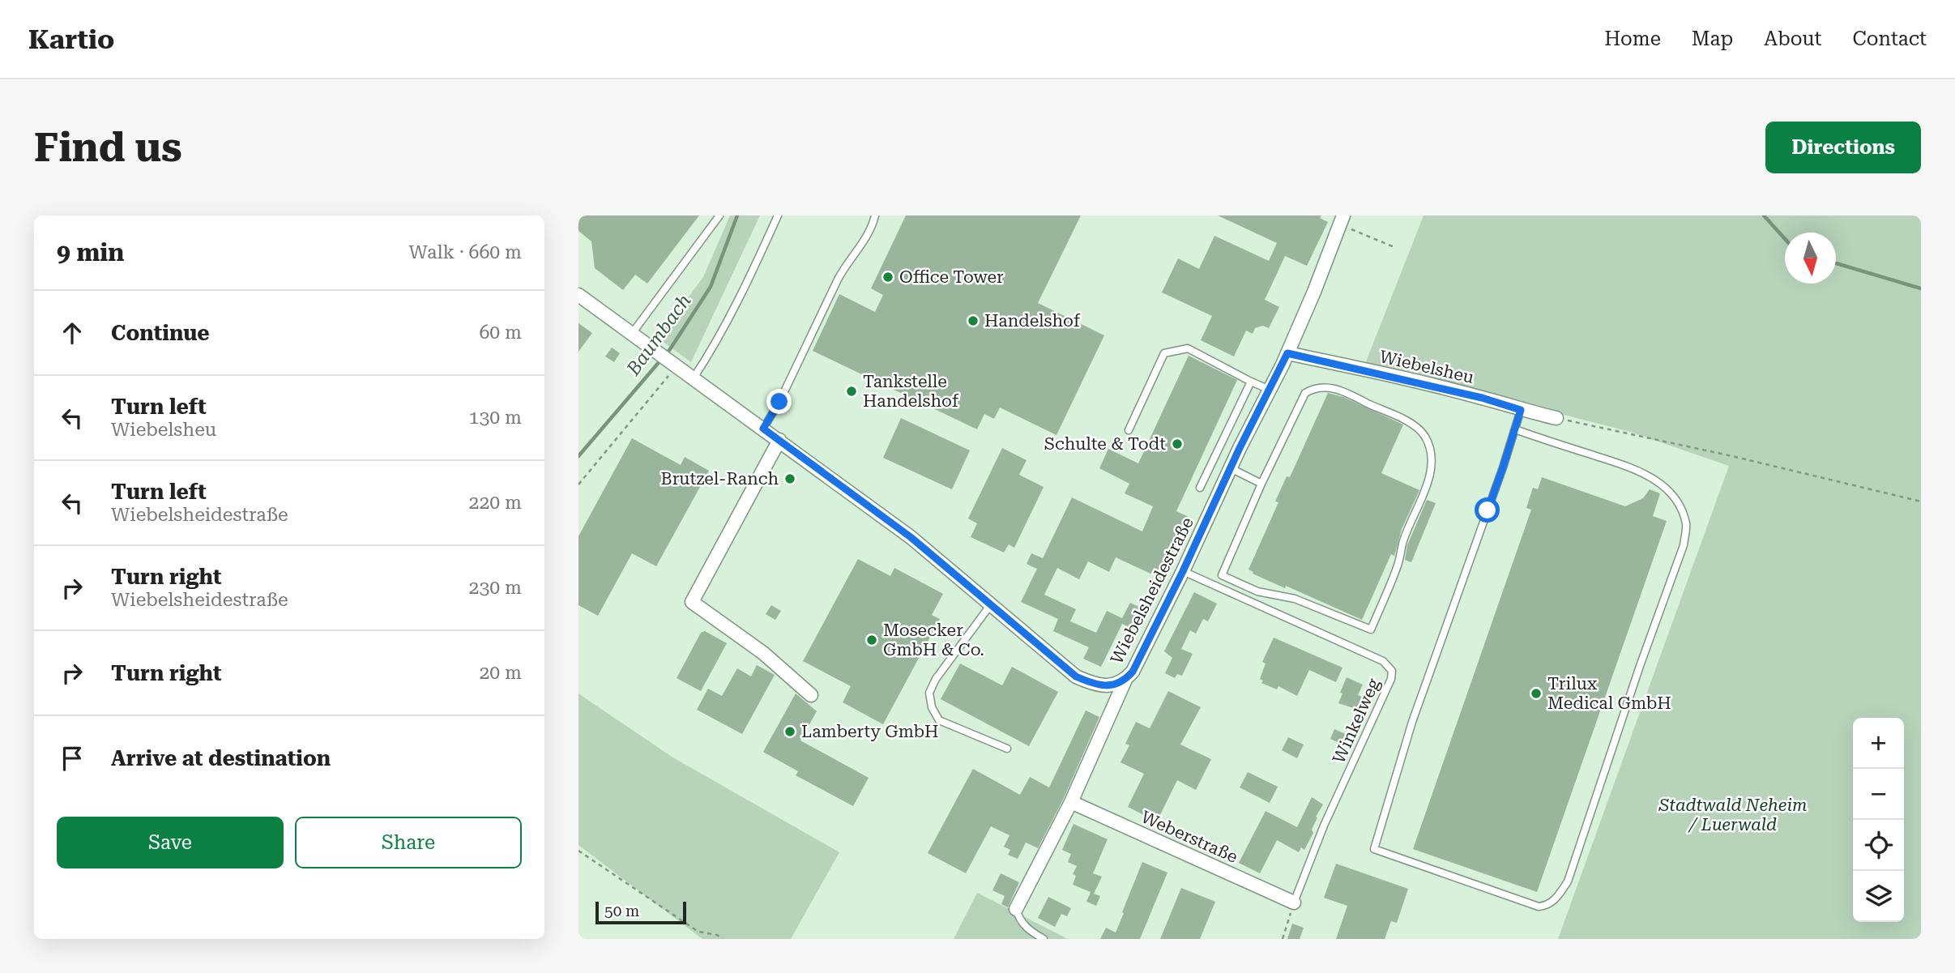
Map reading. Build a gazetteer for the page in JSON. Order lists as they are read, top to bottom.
{
  "streets": {
    "street": ["Wiebelsheu", "Wiebelsheidestraße", "Weberstraße"],
    "lane": ["Winkelweg"]
  },
  "crossings": [
    ["Wiebelsheu", "Wiebelsheidestraße"],
    ["Wiebelsheidestraße", "Winkelweg"],
    ["Winkelweg", "Weberstraße"]
  ],
  "water": ["Baumbach"],
  "parks": ["Stadtwald Neheim / Luerwald"],
  "places": [
    "Office Tower",
    "Handelshof",
    "Tankstelle Handelshof",
    "Schulte & Todt",
    "Brutzel-Ranch",
    "Mosecker GmbH & Co.",
    "Trilux Medical GmbH",
    "Lamberty GmbH"
  ],
  "scale_bar": "50 m",
  "north": "bottom",
  "page": {
    "header": "Kartio",
    "nav": [
      "Home",
      "Map",
      "About",
      "Contact"
    ],
    "buttons": [
      "Directions",
      ["Save", "Share"]
    ],
    "title": "Find us",
    "heading": ["9 min", "Walk · 660 m"],
    "list": [
      ["Continue", "60 m"],
      ["Turn left", "Wiebelsheu", "130 m"],
      ["Turn left", "Wiebelsheidestraße", "220 m"],
      ["Turn right", "Wiebelsheidestraße", "230 m"],
      ["Turn right", "20 m"],
      "Arrive at destination"
    ],
    "map_buttons": ["+", "−"],
    "scale": "50 m"
  }
}
